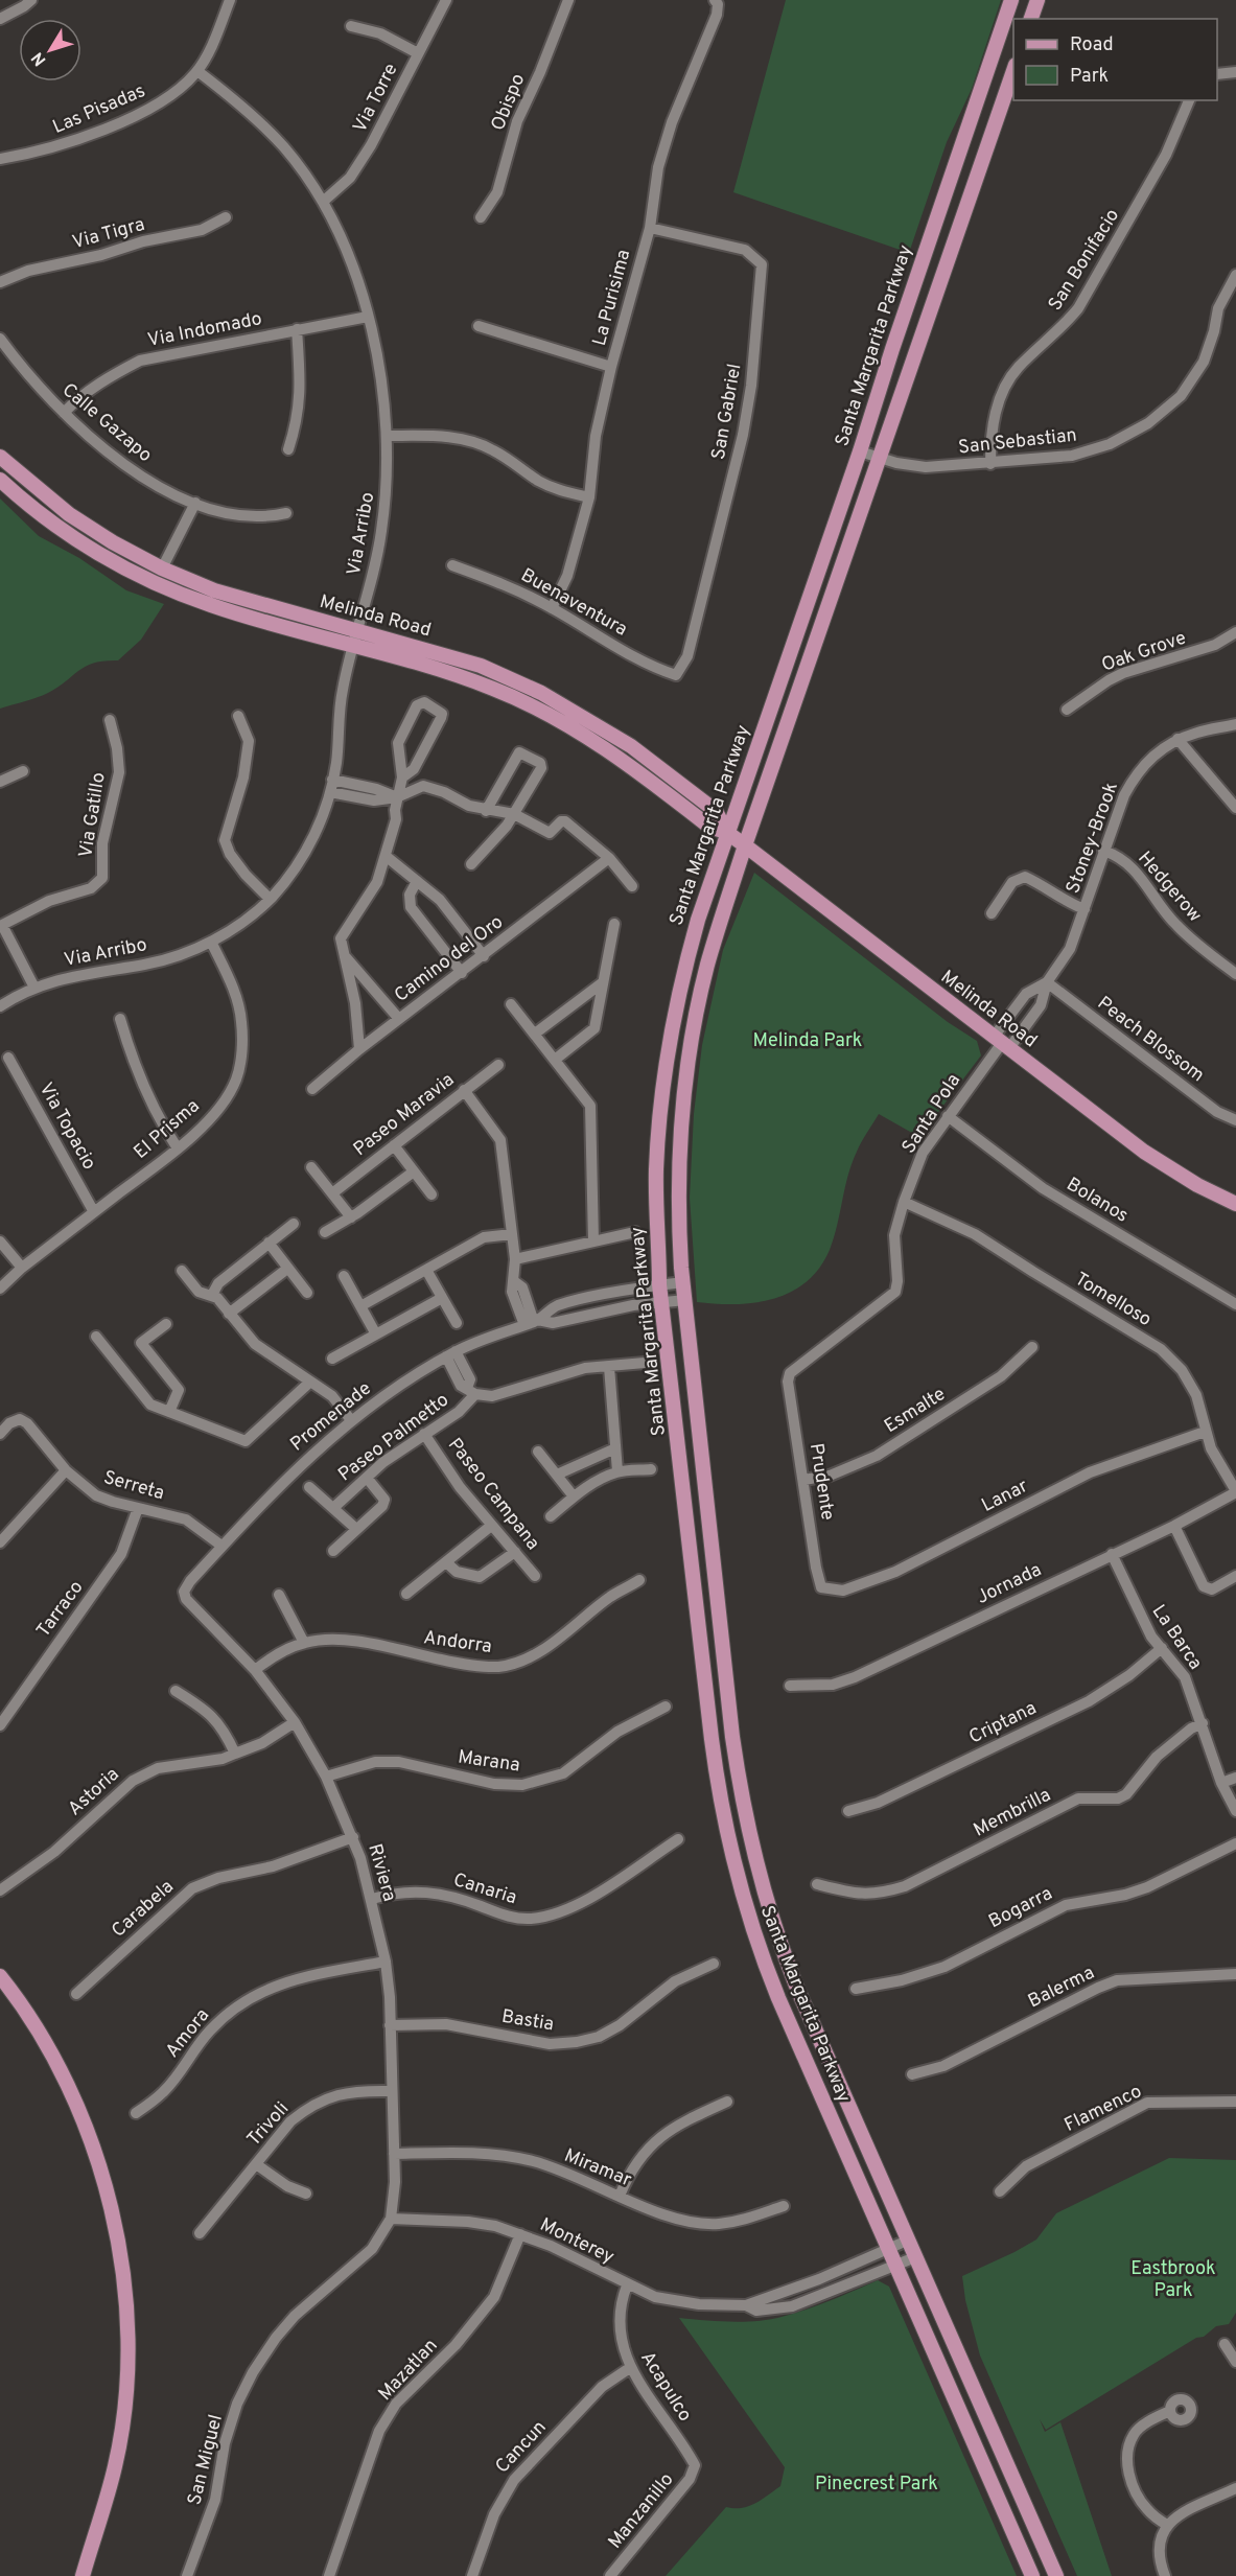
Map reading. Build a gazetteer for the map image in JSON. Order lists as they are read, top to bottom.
{
  "streets": {
    "main road": ["Santa Margarita Parkway", "Melinda Road"],
    "street": [
      "Via Torre",
      "Obispo",
      "Las Pisadas",
      "Via Tigra",
      "San Bonifacio",
      "La Purisima",
      "Via Indomado",
      "San Gabriel",
      "Calle Gazapo",
      "San Sebastian",
      "Via Arribo",
      "Buenaventura",
      "Oak Grove",
      "Via Gatillo",
      "Stoney-Brook",
      "Hedgerow",
      "Camino del Oro",
      "Peach Blossom",
      "Santa Pola",
      "Paseo Maravia",
      "Via Topacio",
      "El Prisma",
      "Bolanos",
      "Tomelloso",
      "Esmalte",
      "Promenade",
      "Paseo Palmetto",
      "Prudente",
      "Serreta",
      "Paseo Campana",
      "Lanar",
      "Jornada",
      "Tarraco",
      "La Barca",
      "Andorra",
      "Criptana",
      "Marana",
      "Astoria",
      "Membrilla",
      "Riviera",
      "Canaria",
      "Bogarra",
      "Carabela",
      "Balerma",
      "Bastia",
      "Amora",
      "Flamenco",
      "Trivoli",
      "Miramar",
      "Monterey",
      "Mazatlan",
      "Acapulco",
      "Cancun",
      "San Miguel",
      "Manzanillo"
    ]
  },
  "crossings": [
    ["Via Torre", "Via Arribo"],
    ["Las Pisadas", "Via Arribo"],
    ["San Bonifacio", "San Sebastian"],
    ["La Purisima", "San Gabriel"],
    ["La Purisima", "Buenaventura"],
    ["Via Indomado", "Calle Gazapo"],
    ["Via Indomado", "Via Arribo"],
    ["Santa Margarita Parkway", "San Sebastian"],
    ["Santa Margarita Parkway", "Melinda Road"],
    ["Santa Margarita Parkway", "Promenade"],
    ["Santa Margarita Parkway", "Monterey"],
    ["San Gabriel", "Buenaventura"],
    ["Via Arribo", "Melinda Road"],
    ["Via Arribo", "El Prisma"],
    ["Melinda Road", "Stoney-Brook"],
    ["Melinda Road", "Santa Pola"],
    ["Stoney-Brook", "Hedgerow"],
    ["Stoney-Brook", "Peach Blossom"],
    ["Stoney-Brook", "Santa Pola"],
    ["Santa Pola", "Bolanos"],
    ["Santa Pola", "Tomelloso"],
    ["Santa Pola", "Prudente"],
    ["Via Topacio", "El Prisma"],
    ["Tomelloso", "Lanar"],
    ["Tomelloso", "Jornada"],
    ["Esmalte", "Prudente"],
    ["Promenade", "Paseo Palmetto"],
    ["Promenade", "Serreta"],
    ["Promenade", "Riviera"],
    ["Paseo Palmetto", "Paseo Campana"],
    ["Prudente", "Lanar"],
    ["Serreta", "Tarraco"],
    ["Jornada", "La Barca"],
    ["La Barca", "Criptana"],
    ["La Barca", "Membrilla"],
    ["Andorra", "Riviera"],
    ["Marana", "Riviera"],
    ["Astoria", "Riviera"],
    ["Riviera", "Canaria"],
    ["Riviera", "Carabela"],
    ["Riviera", "Bastia"],
    ["Riviera", "Amora"],
    ["Riviera", "Trivoli"],
    ["Riviera", "Miramar"],
    ["Riviera", "Monterey"],
    ["Riviera", "San Miguel"],
    ["Monterey", "Mazatlan"],
    ["Monterey", "Acapulco"],
    ["Monterey", "San Miguel"],
    ["Acapulco", "Cancun"],
    ["Acapulco", "Manzanillo"]
  ],
  "parks": ["Melinda Park", "Eastbrook Park", "Pinecrest Park"],
  "legend": ["Road", "Park"],
  "north": "bottom left"
}
